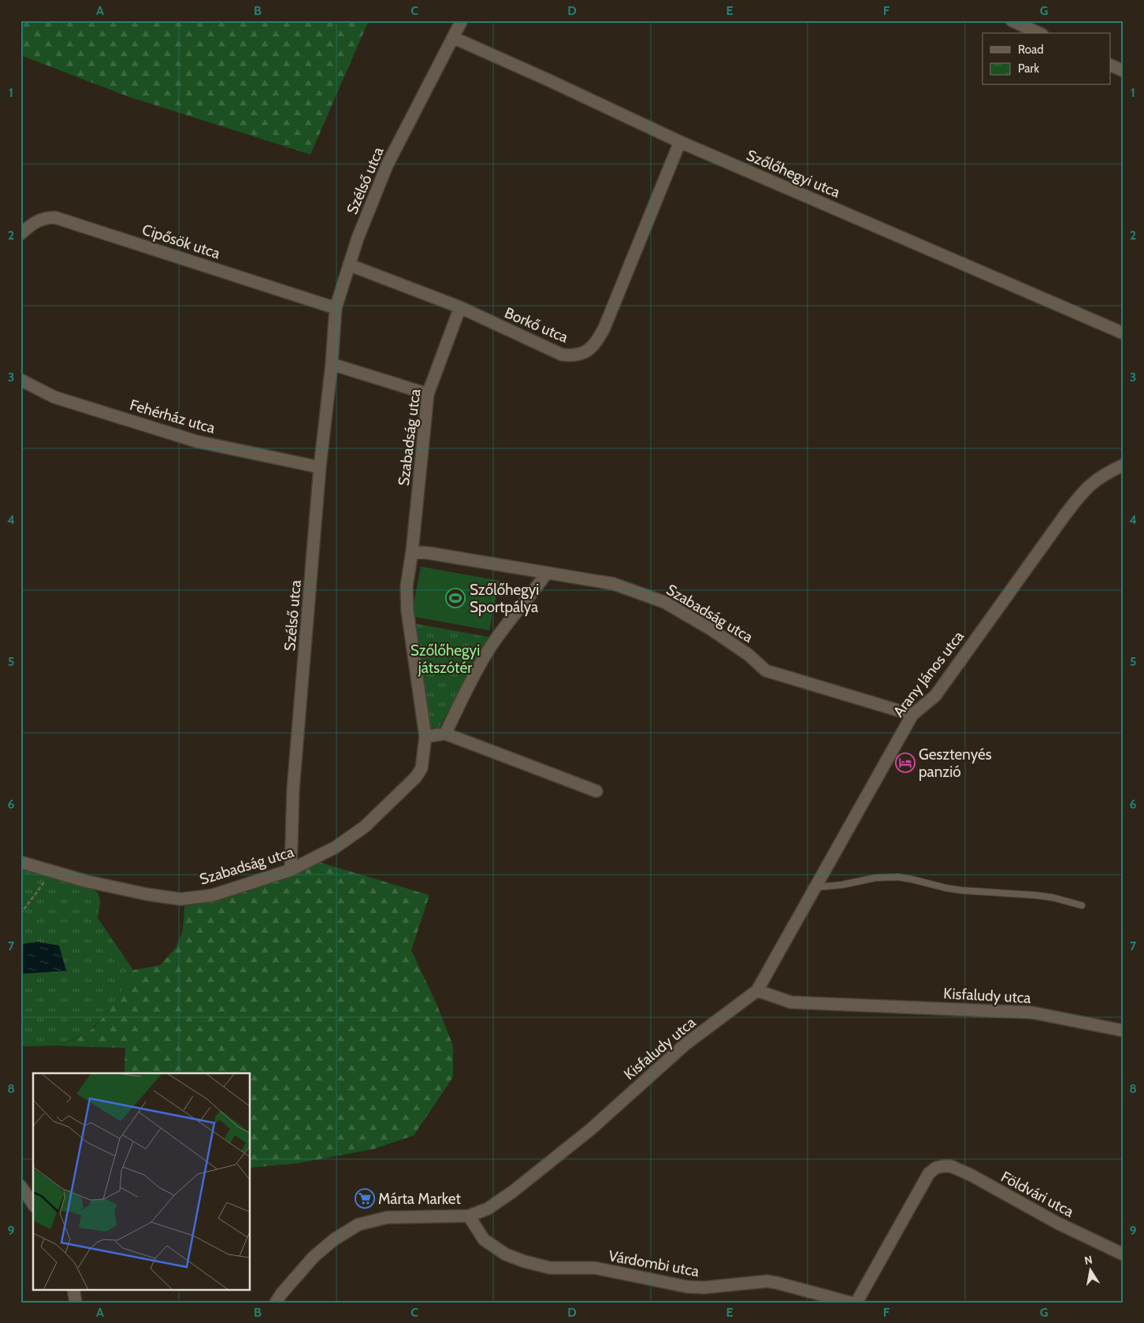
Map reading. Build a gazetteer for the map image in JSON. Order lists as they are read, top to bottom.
{
  "streets": {
    "street": [
      "Szőlőhegyi utca",
      "Szélső utca",
      "Cipősök utca",
      "Borkő utca",
      "Fehérház utca",
      "Szabadság utca",
      "Arany János utca",
      "Kisfaludy utca",
      "Földvári utca",
      "Várdombi utca"
    ]
  },
  "crossings": [
    ["Szőlőhegyi utca", "Szélső utca"],
    ["Szőlőhegyi utca", "Borkő utca"],
    ["Szélső utca", "Cipősök utca"],
    ["Szélső utca", "Borkő utca"],
    ["Szélső utca", "Fehérház utca"],
    ["Szélső utca", "Szabadság utca"],
    ["Borkő utca", "Szabadság utca"],
    ["Szabadság utca", "Arany János utca"],
    ["Arany János utca", "Kisfaludy utca"],
    ["Kisfaludy utca", "Várdombi utca"]
  ],
  "parks": ["Szőlőhegyi játszótér"],
  "places": {
    "sports": ["Szőlőhegyi Sportpálya"],
    "hotel": ["Gesztenyés panzió"],
    "supermarket": ["Márta Market"]
  },
  "legend": ["Road", "Park"],
  "north": "top",
  "grid": {
    "columns": [
      "A",
      "B",
      "C",
      "D",
      "E",
      "F",
      "G"
    ],
    "rows": [
      "1",
      "2",
      "3",
      "4",
      "5",
      "6",
      "7",
      "8",
      "9"
    ]
  }
}
